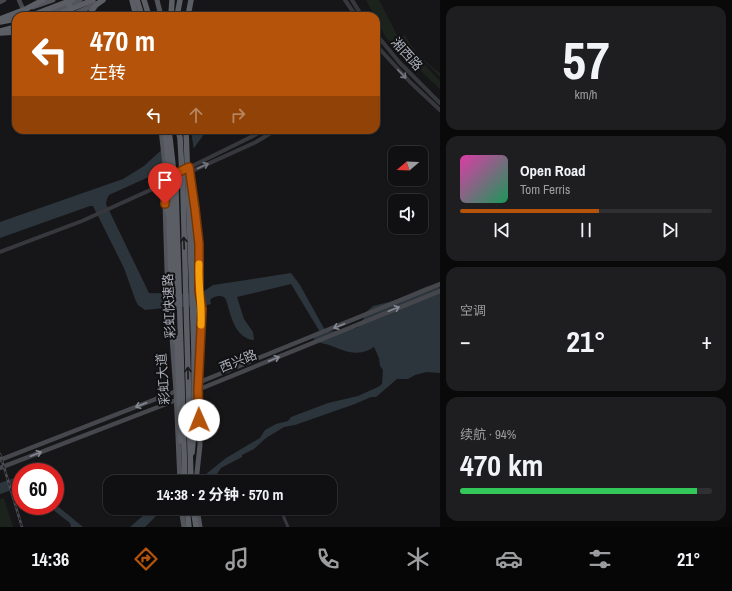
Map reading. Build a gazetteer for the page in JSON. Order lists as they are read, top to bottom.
{
  "streets": {
    "highway": ["彩虹快速路"],
    "main road": ["西兴路", "彩虹大道"],
    "street": ["湘西路"]
  },
  "crossings": [
    ["西兴路", "彩虹大道"]
  ],
  "north": "left",
  "page": {
    "tile": [
      ["57", "km/h"],
      "空调",
      ["续航 · 94%", "470 km"]
    ],
    "turn": ["470 m", "左转"],
    "song": ["Open Road", "Tom Ferris"],
    "heat": ["−", "21°", "+"],
    "limit": "60",
    "trip": "14:38 · 2 分钟 · 570 m",
    "tabs": ["14:36", "21°"]
  }
}
